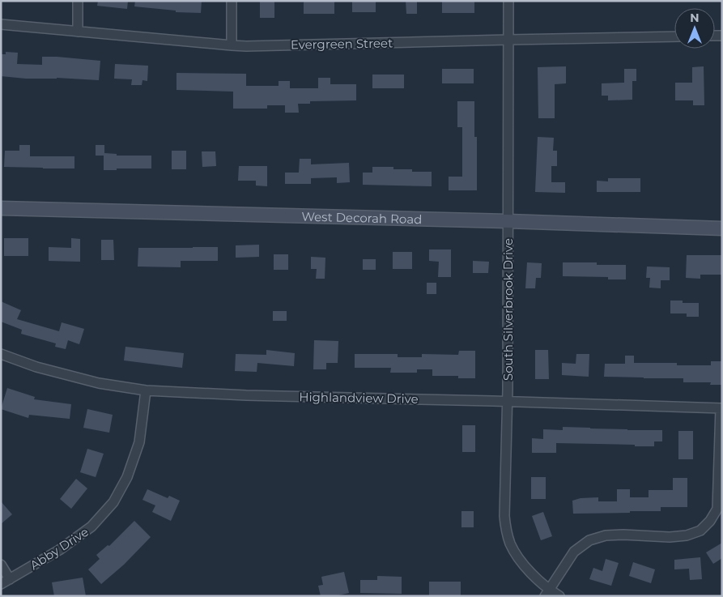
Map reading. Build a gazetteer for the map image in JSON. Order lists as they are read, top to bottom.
{
  "streets": {
    "street": [
      "Evergreen Street",
      "West Decorah Road",
      "South Silverbrook Drive",
      "Highlandview Drive",
      "Abby Drive"
    ]
  },
  "crossings": [
    ["Evergreen Street", "South Silverbrook Drive"],
    ["West Decorah Road", "South Silverbrook Drive"],
    ["South Silverbrook Drive", "Highlandview Drive"],
    ["Highlandview Drive", "Abby Drive"]
  ],
  "north": "top"
}
